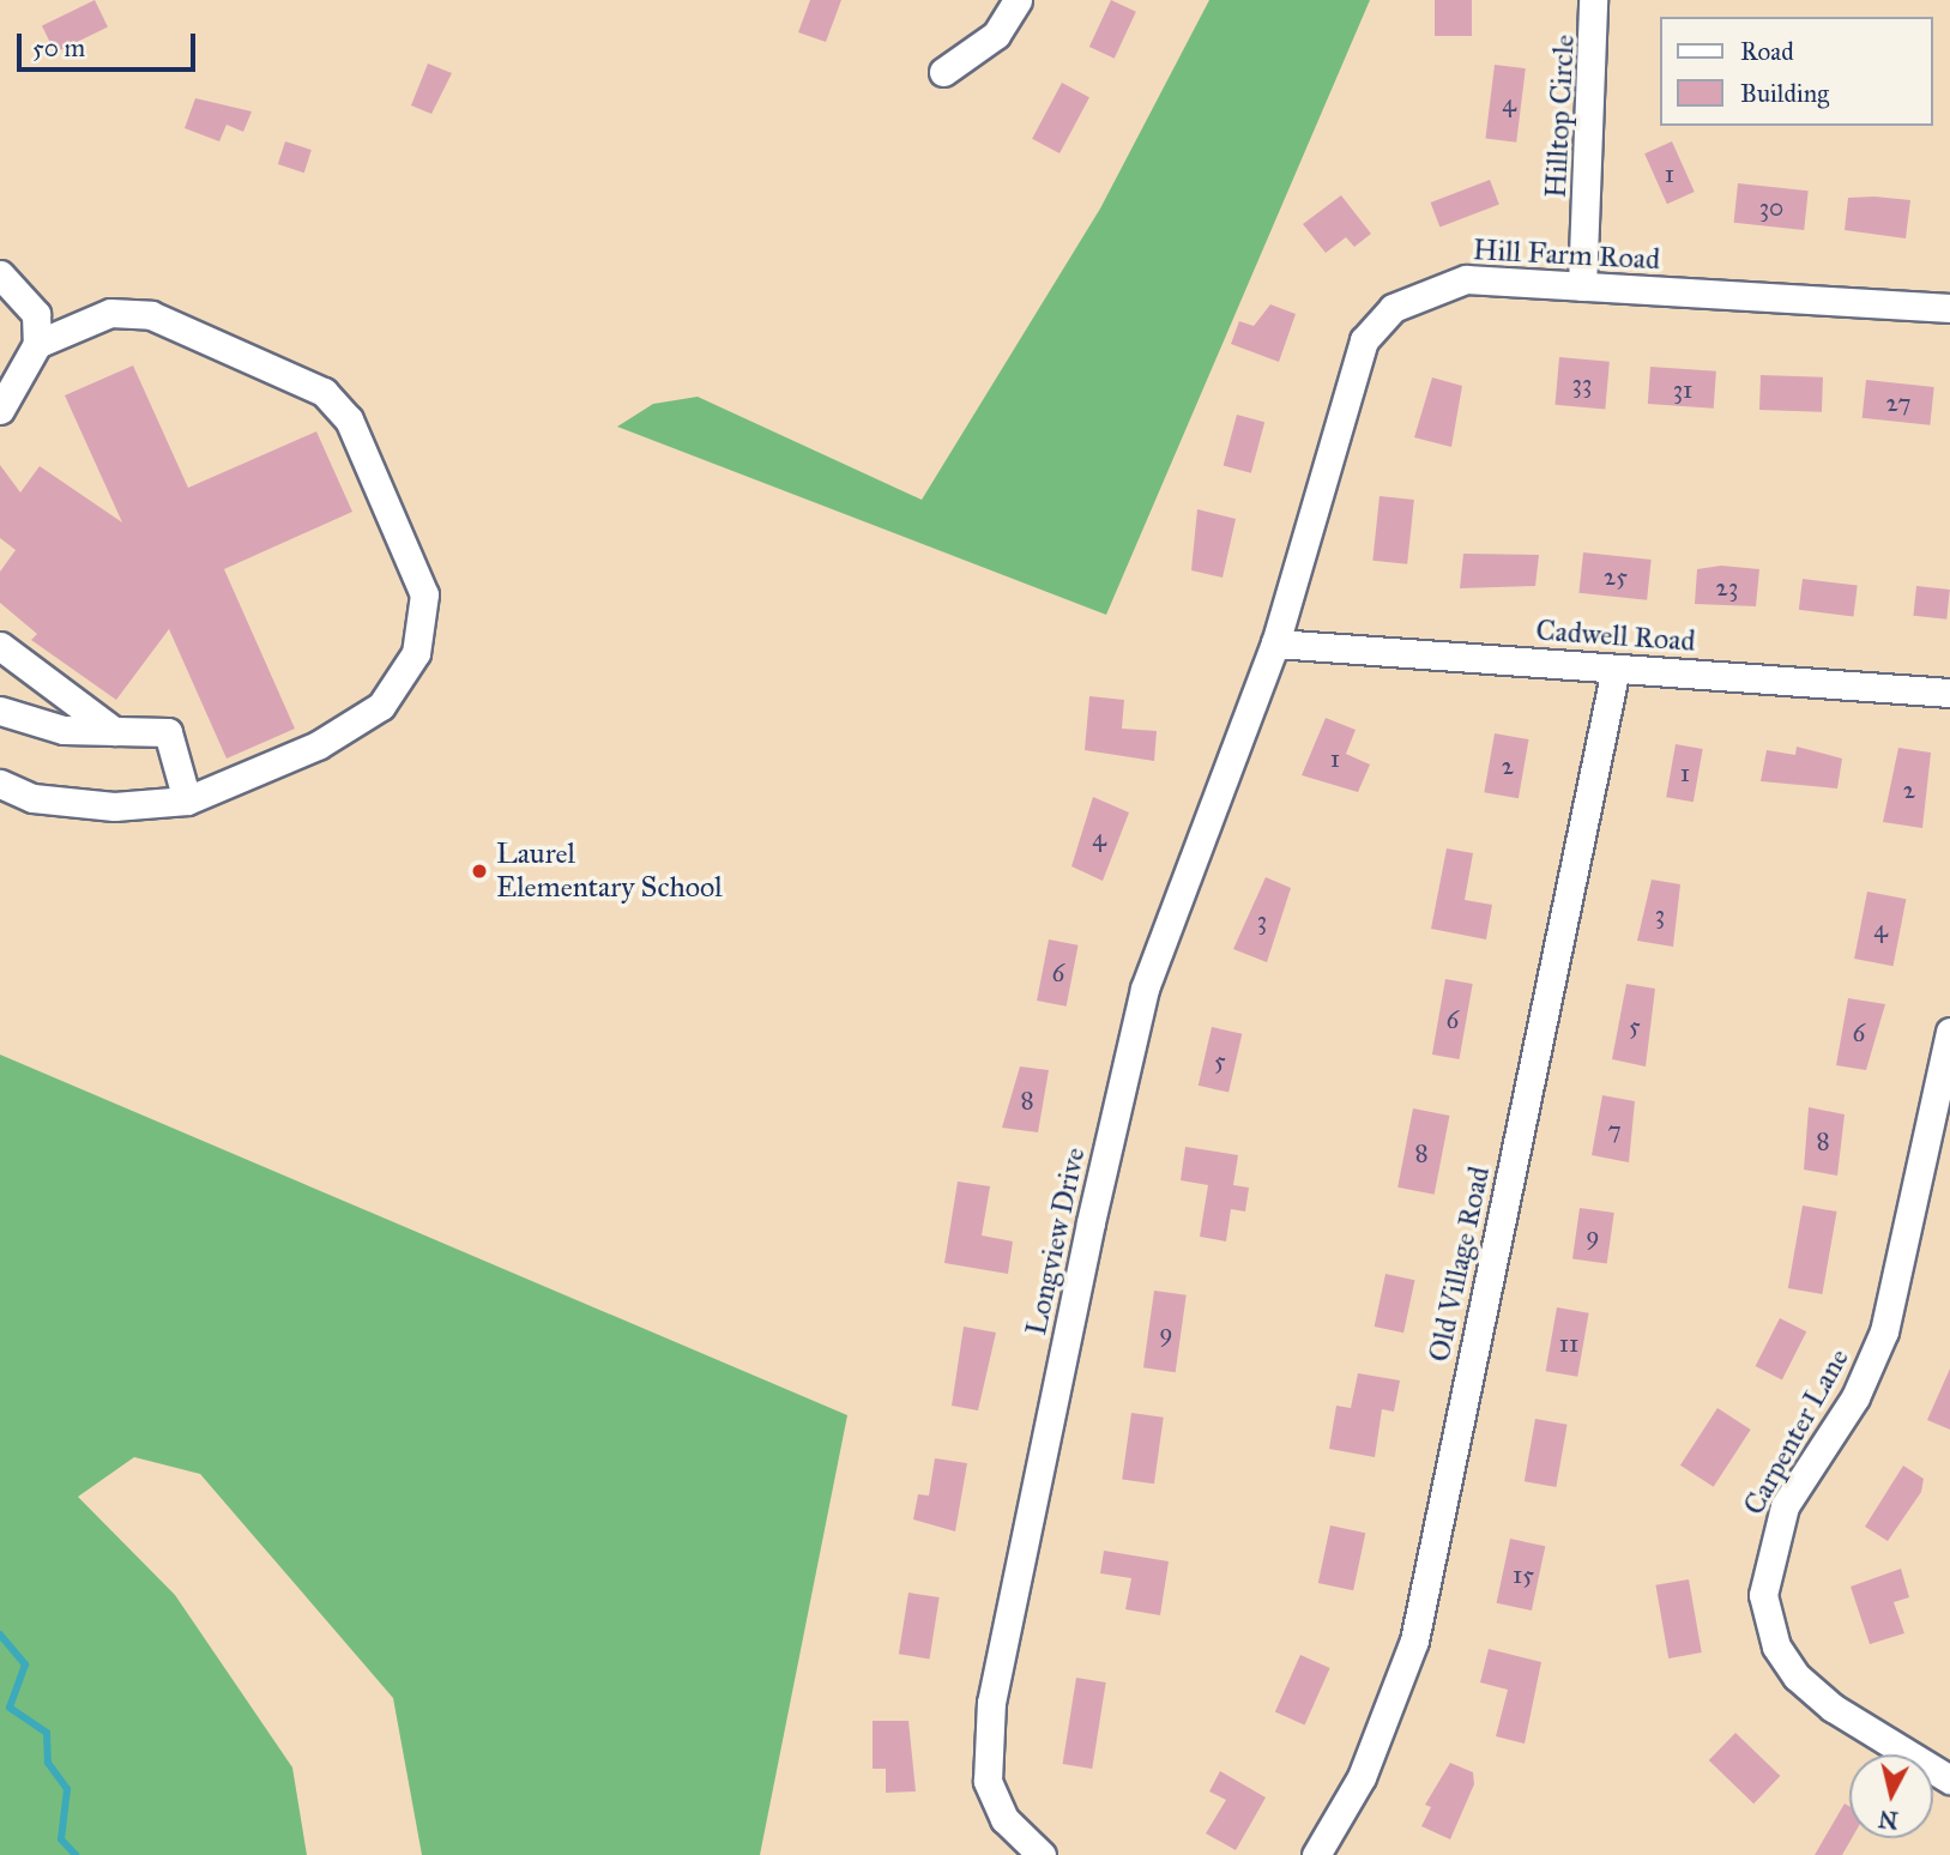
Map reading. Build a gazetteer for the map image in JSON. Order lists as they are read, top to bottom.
{
  "streets": {
    "street": [
      "Hilltop Circle",
      "Hill Farm Road",
      "Cadwell Road",
      "Longview Drive",
      "Old Village Road",
      "Carpenter Lane"
    ]
  },
  "crossings": [
    ["Hilltop Circle", "Hill Farm Road"],
    ["Hill Farm Road", "Cadwell Road"],
    ["Hill Farm Road", "Longview Drive"],
    ["Cadwell Road", "Longview Drive"],
    ["Cadwell Road", "Old Village Road"]
  ],
  "places": ["Laurel Elementary School"],
  "house_numbers": [
    "4",
    "1",
    "30",
    "33",
    "31",
    "27",
    "25",
    "23",
    "1",
    "2",
    "1",
    "2",
    "4",
    "3",
    "3",
    "4",
    "6",
    "6",
    "5",
    "6",
    "5",
    "8",
    "7",
    "8",
    "8",
    "9",
    "9",
    "11",
    "15"
  ],
  "legend": ["Road", "Building"],
  "scale_bar": "50 m",
  "north": "bottom"
}
